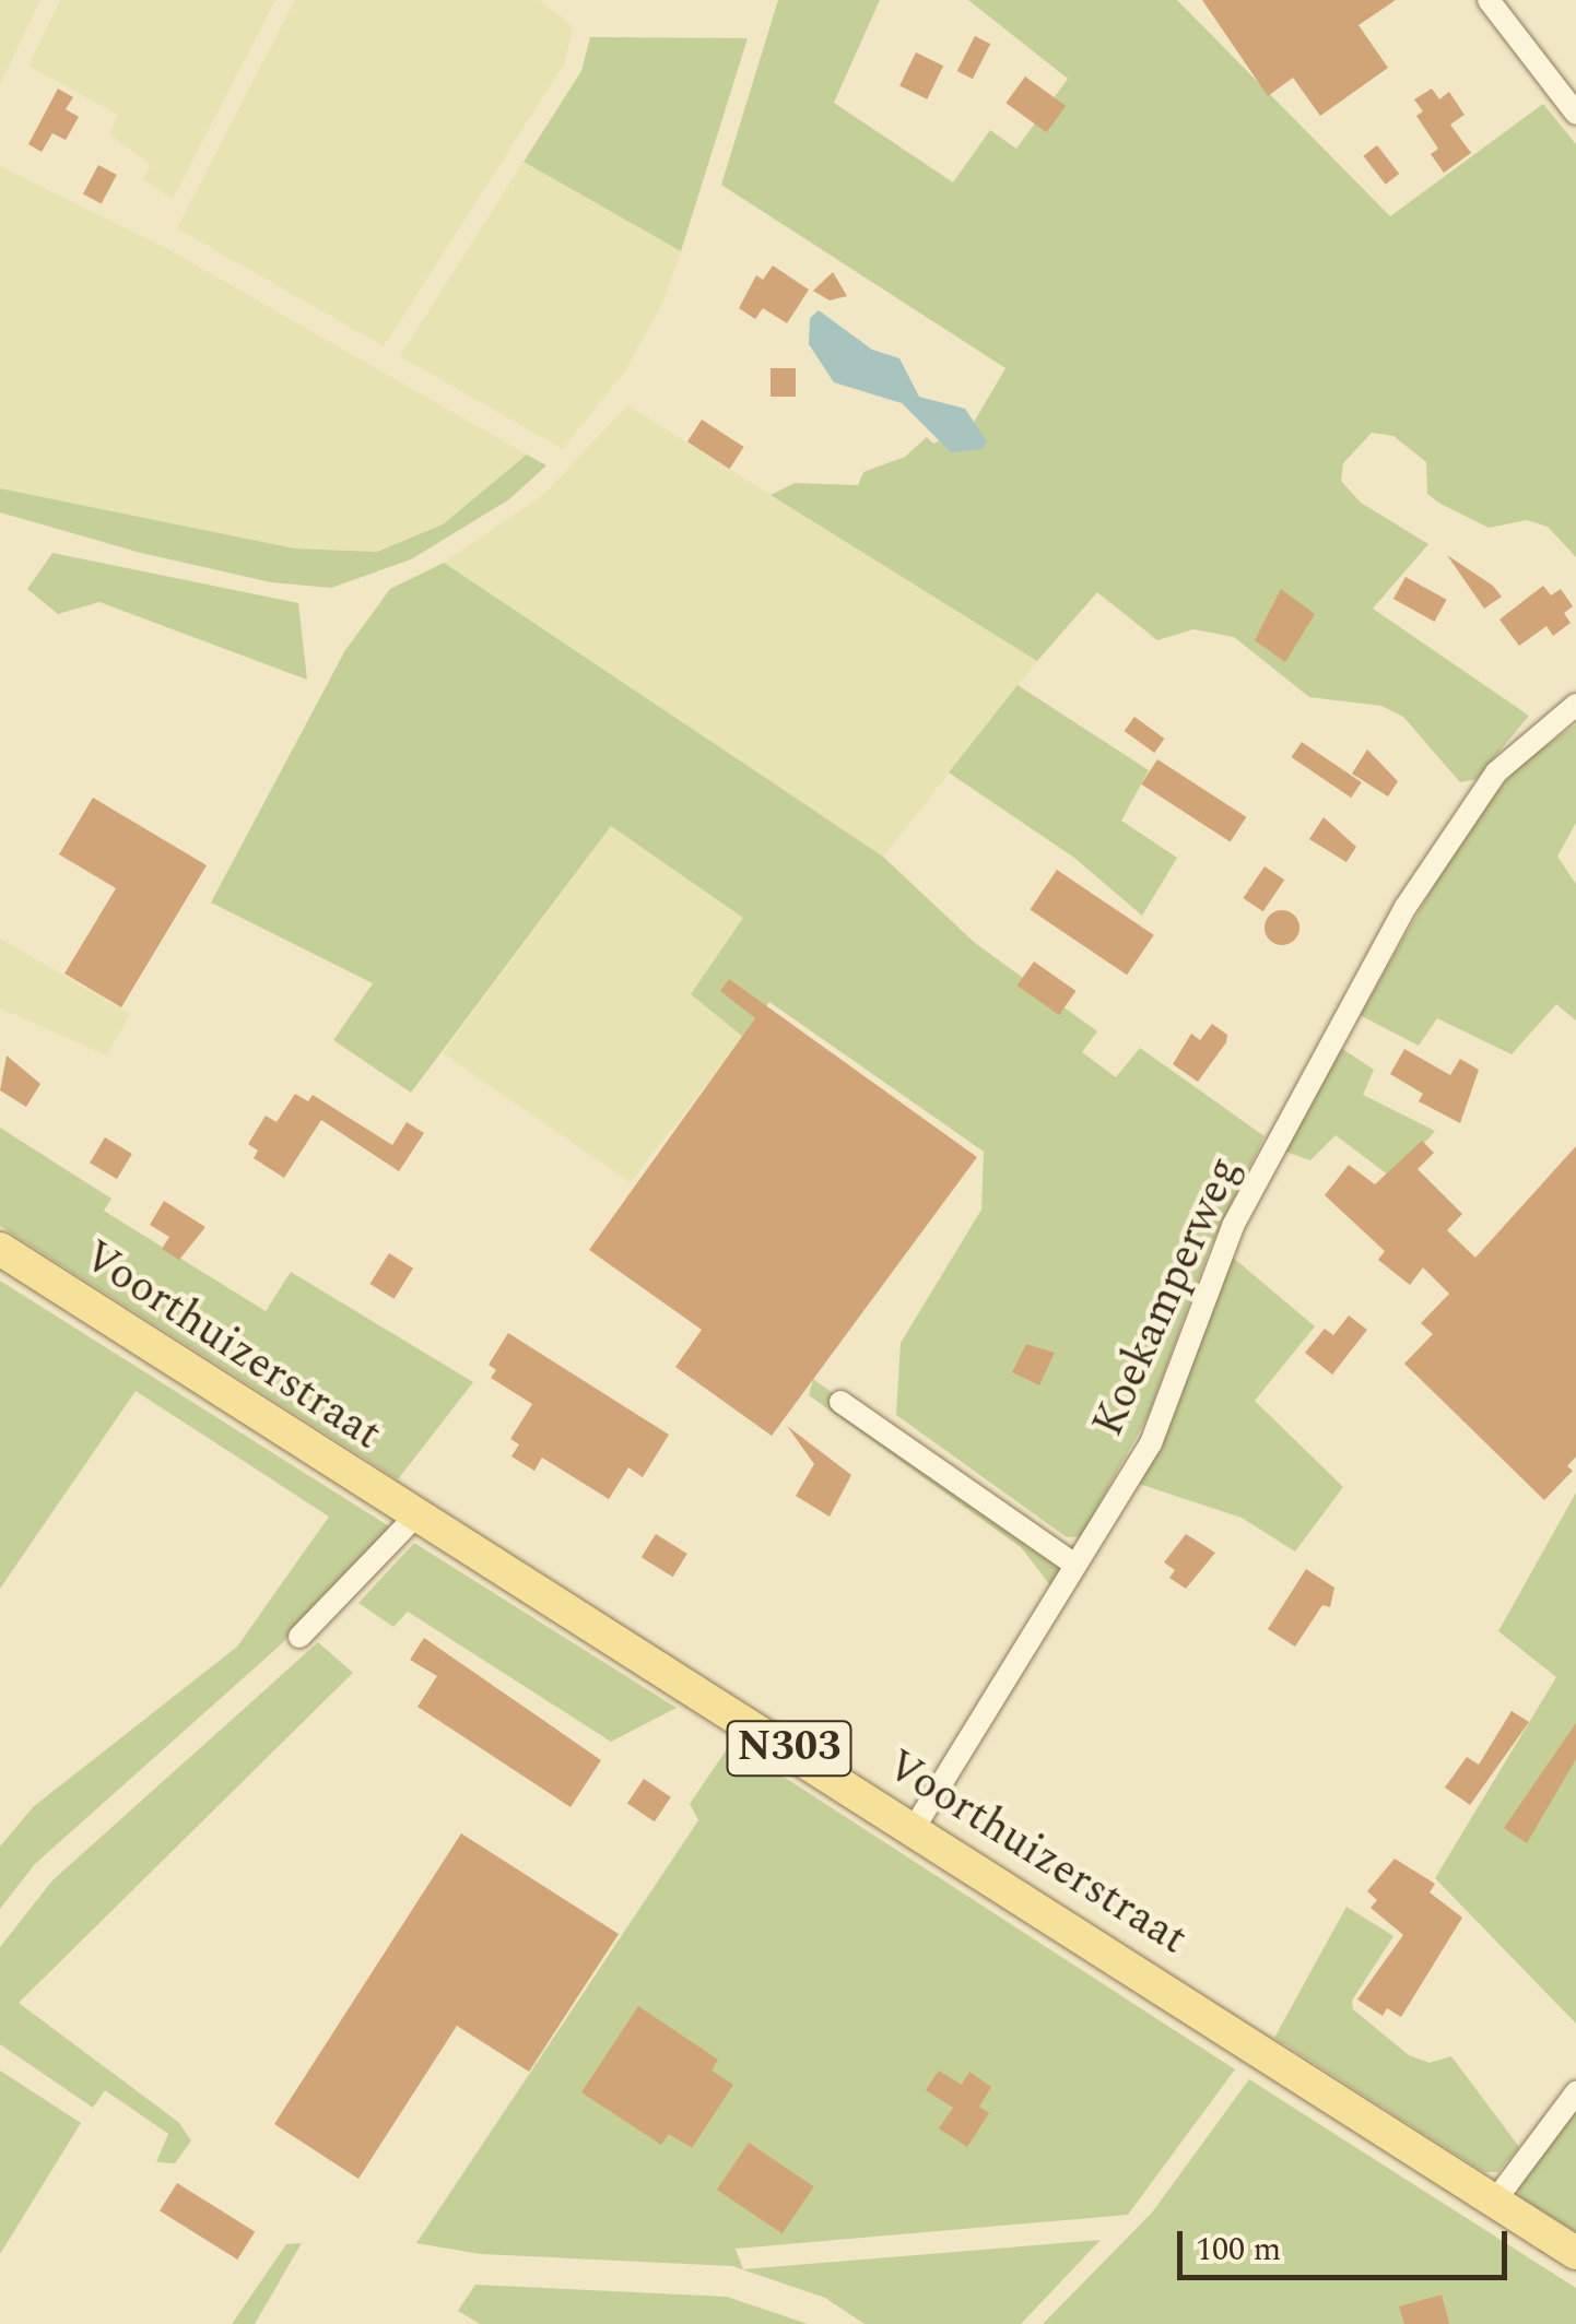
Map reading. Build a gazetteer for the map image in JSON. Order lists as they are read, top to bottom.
{
  "streets": {
    "main road": ["Voorthuizerstraat", "N303"],
    "street": ["Koekamperweg"]
  },
  "crossings": [
    ["Koekamperweg", "Voorthuizerstraat"]
  ],
  "scale_bar": "100 m"
}
